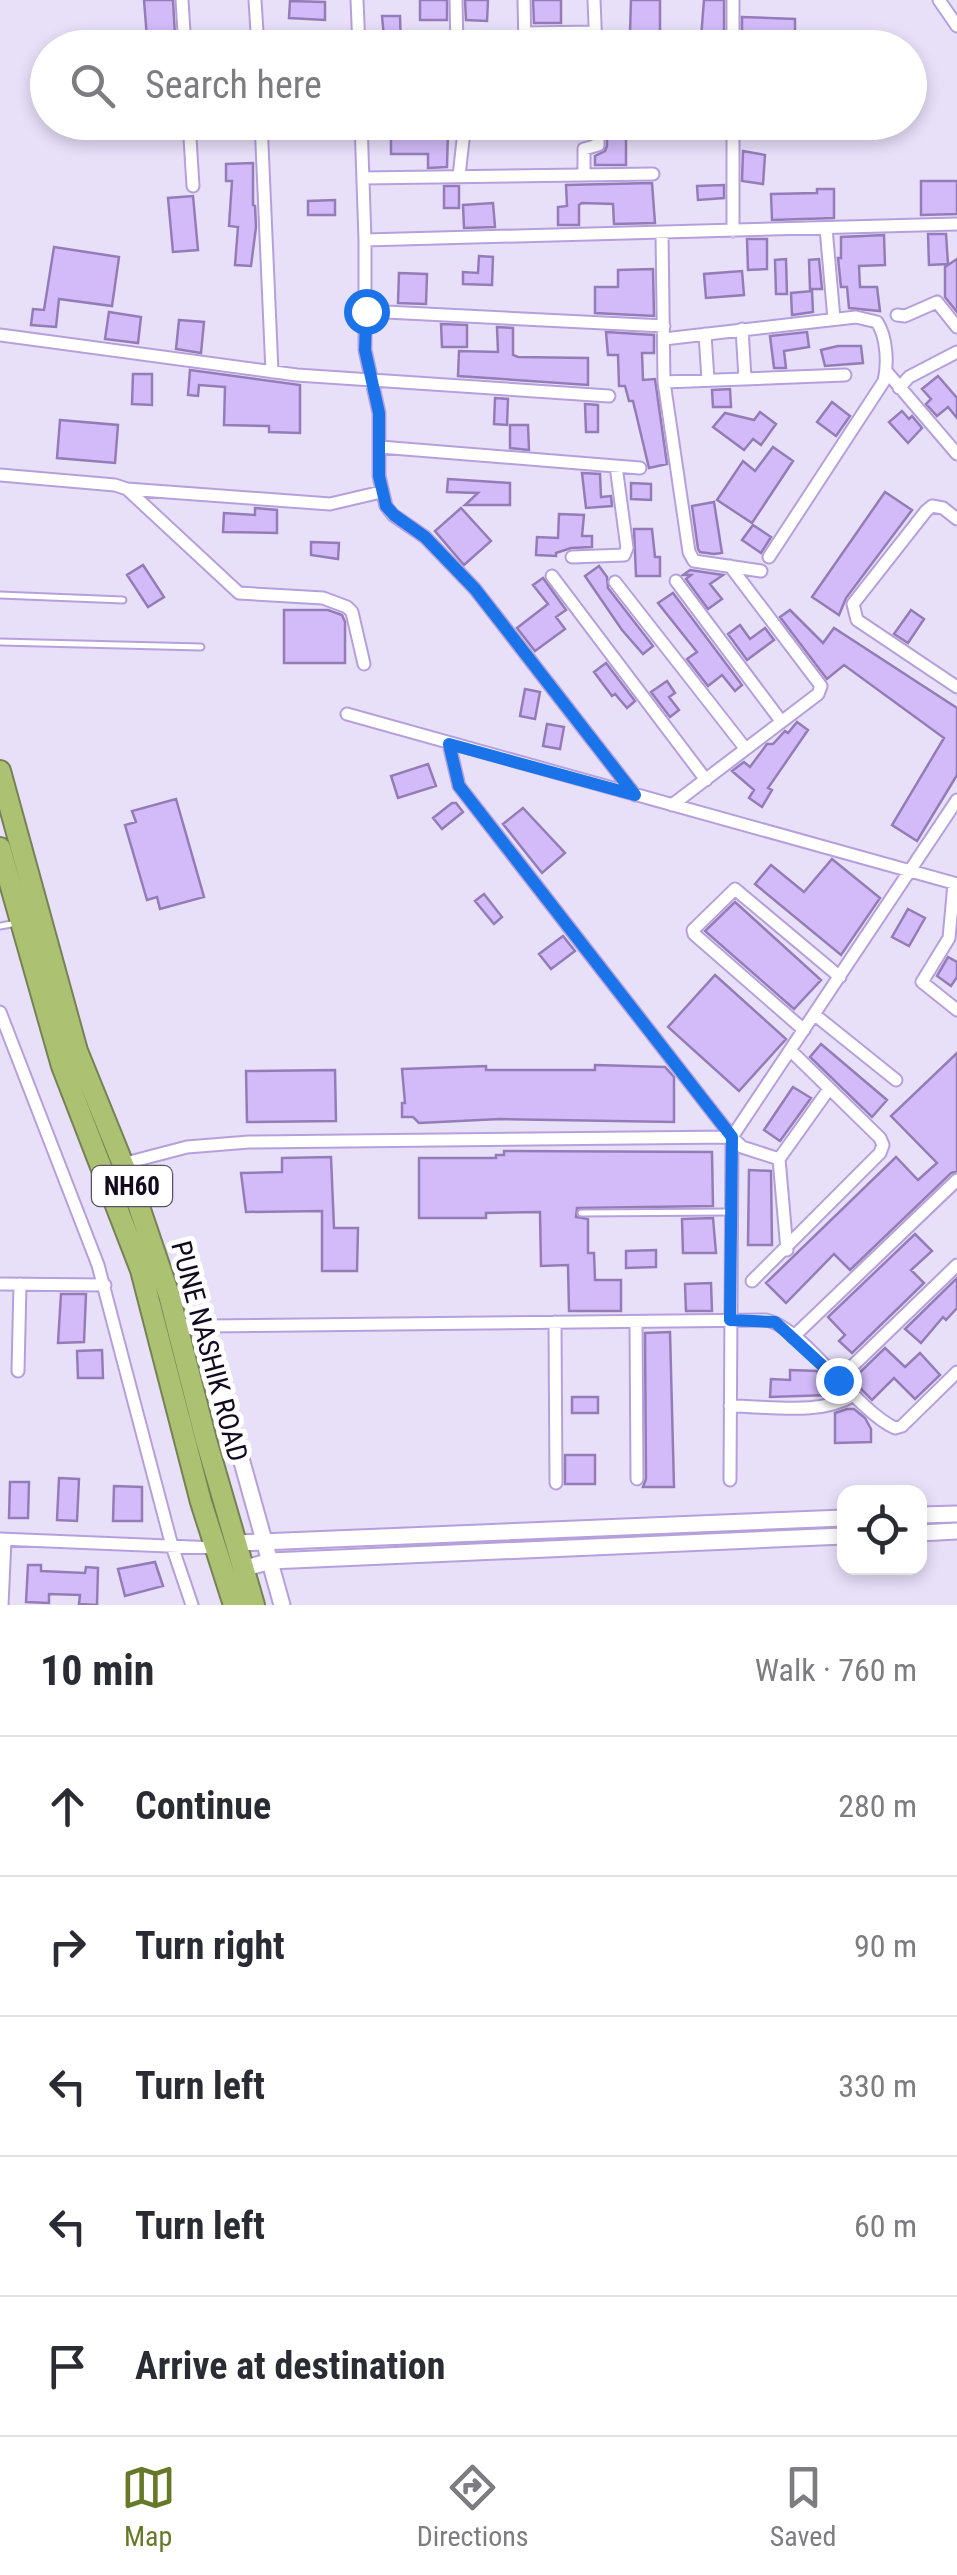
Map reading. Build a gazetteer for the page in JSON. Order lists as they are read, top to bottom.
{
  "streets": {
    "highway": ["NH60", "PUNE NASHIK ROAD"]
  },
  "page": {
    "search": "Search here",
    "heading": ["10 min", "Walk · 760 m"],
    "list": [
      ["Continue", "280 m"],
      ["Turn right", "90 m"],
      ["Turn left", "330 m"],
      ["Turn left", "60 m"],
      "Arrive at destination"
    ],
    "nav": ["Map", "Directions", "Saved"]
  }
}
